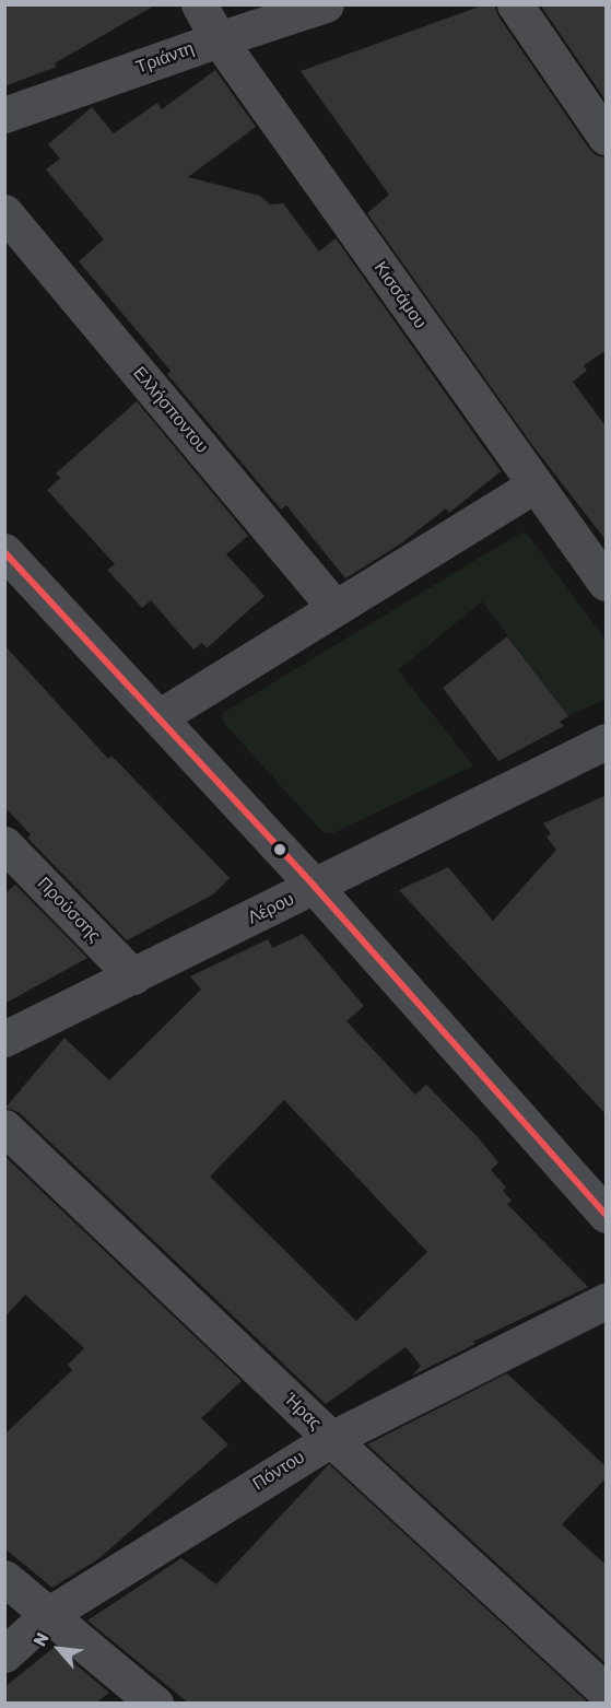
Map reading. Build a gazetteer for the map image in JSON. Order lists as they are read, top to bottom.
{
  "streets": {
    "street": [
      "Τριάντη",
      "Κισσάμου",
      "Ελλήσποντου",
      "Λέρου",
      "Προύσσης",
      "Ήρας",
      "Πόντου"
    ]
  },
  "crossings": [
    ["Τριάντη", "Κισσάμου"],
    ["Λέρου", "Προύσσης"],
    ["Ήρας", "Πόντου"]
  ],
  "north": "top left"
}
